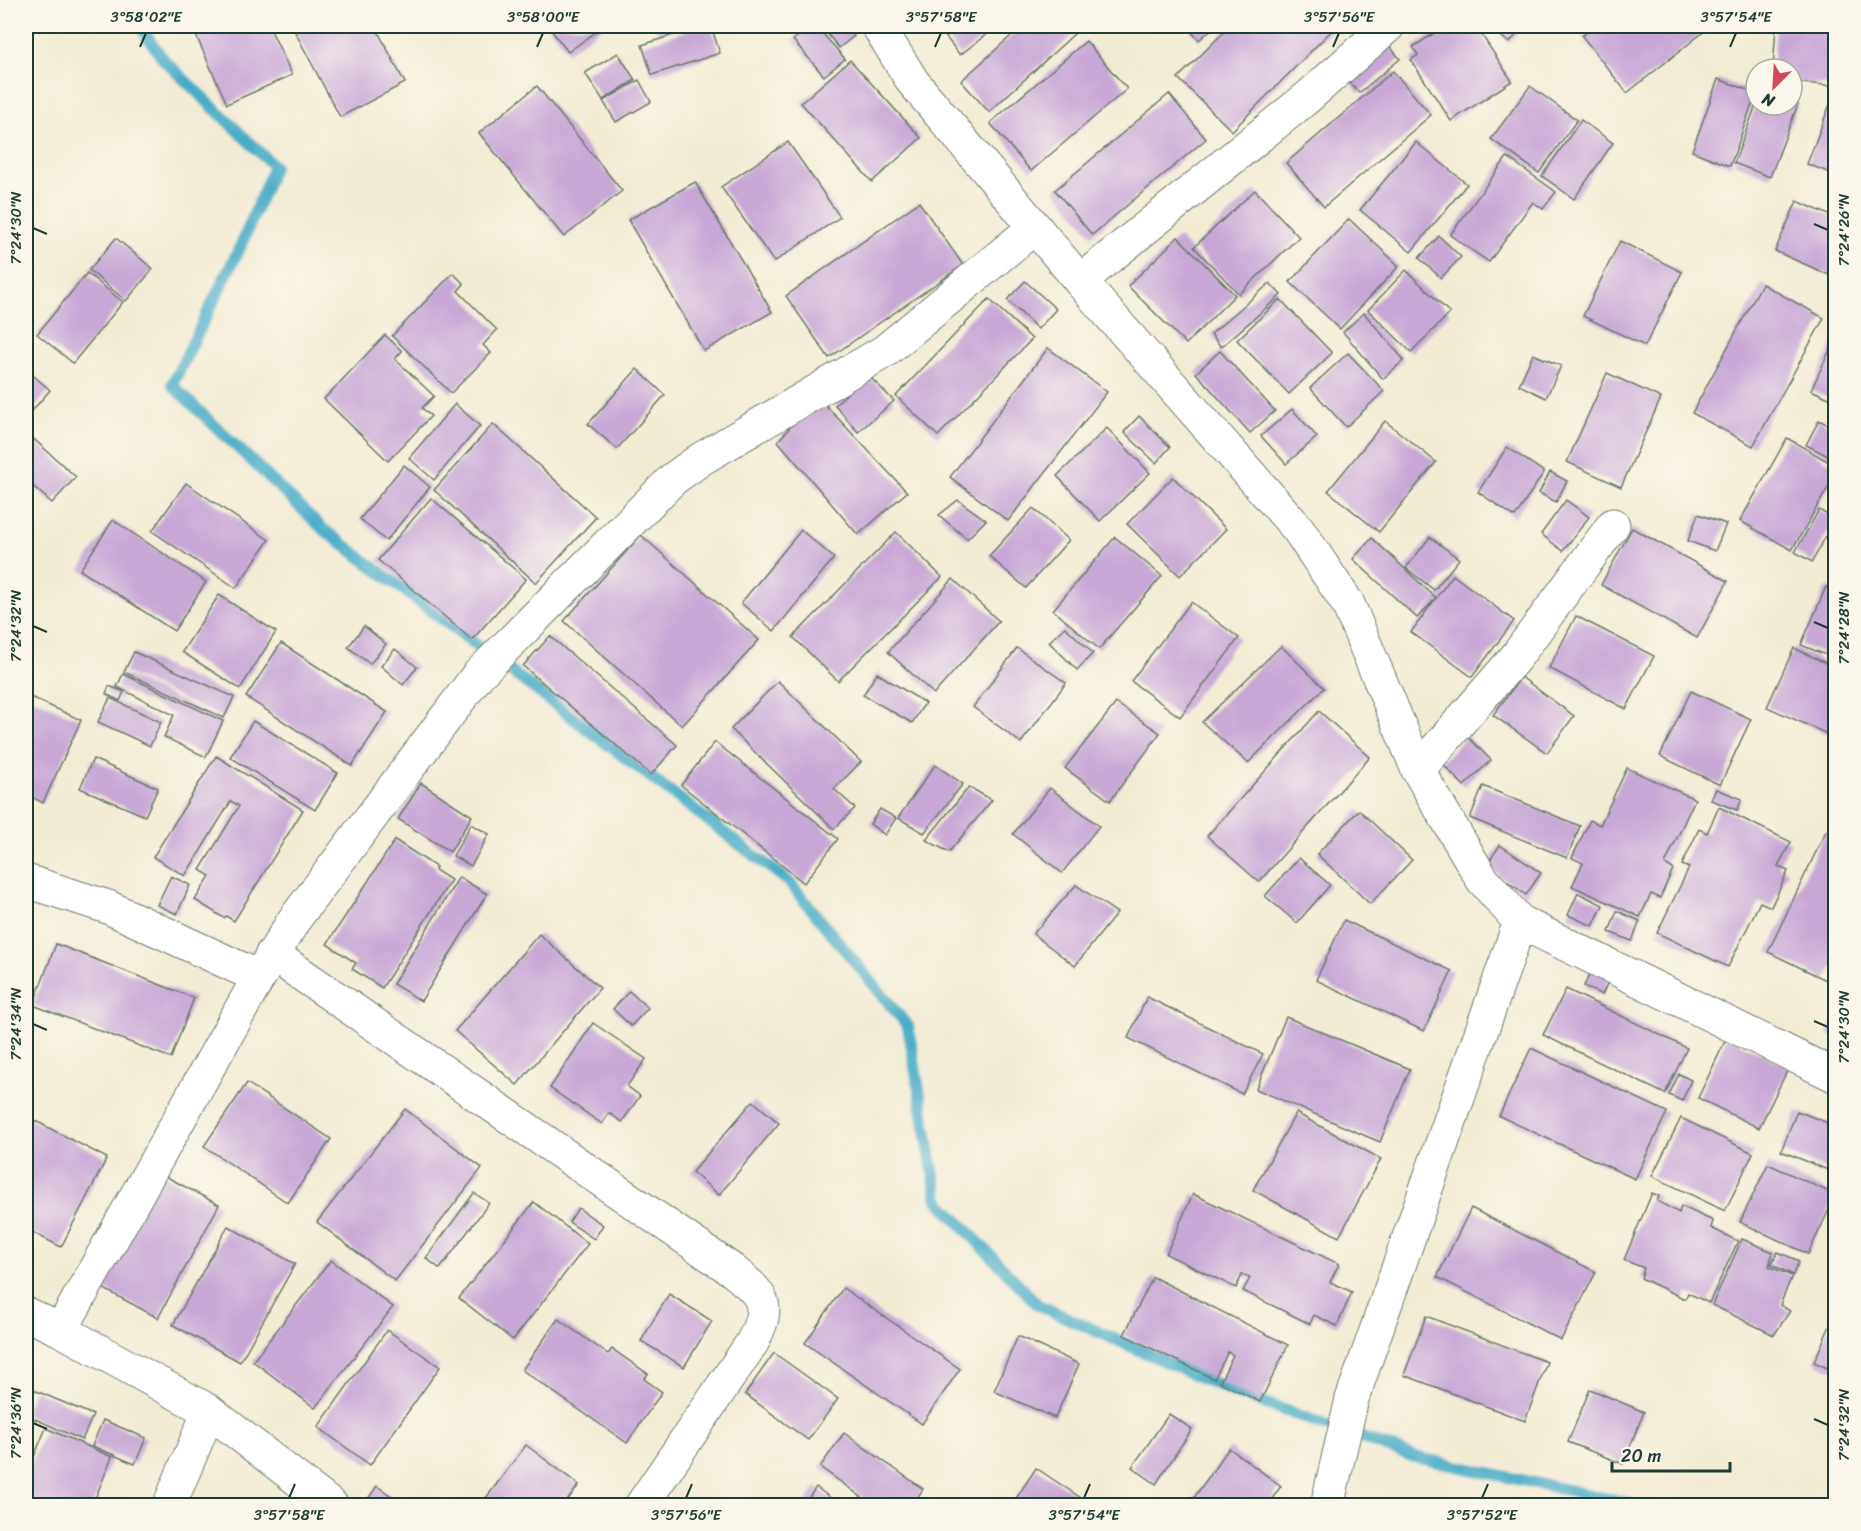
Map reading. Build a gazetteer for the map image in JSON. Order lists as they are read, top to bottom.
{
  "scale_bar": "20 m",
  "north": "bottom left",
  "coordinates": [
    "3°58'02\"E",
    "3°58'00\"E",
    "3°57'58\"E",
    "3°57'56\"E",
    "3°57'54\"E",
    "7°24'30\"N",
    "7°24'26\"N",
    "7°24'32\"N",
    "7°24'28\"N",
    "7°24'34\"N",
    "7°24'36\"N",
    "3°57'52\"E"
  ]
}
